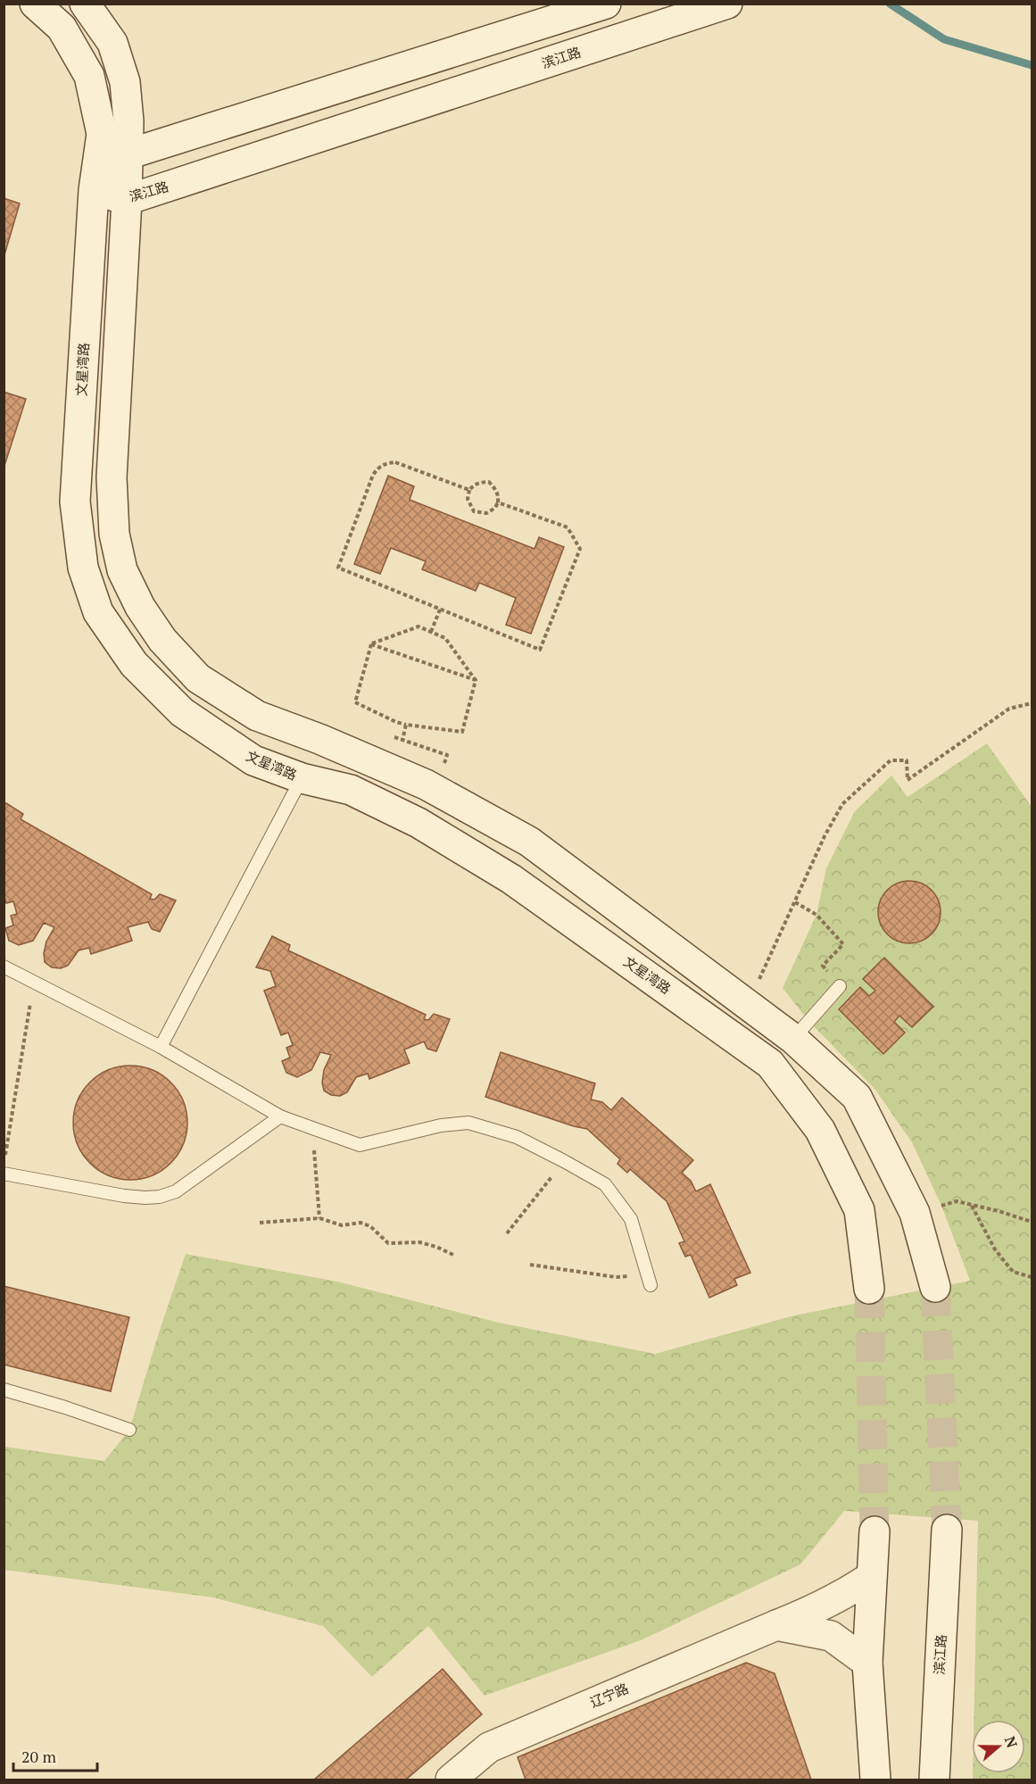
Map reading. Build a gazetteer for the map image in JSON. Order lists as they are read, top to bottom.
{
  "streets": {
    "main road": ["滨江路", "文星湾路", "辽宁路"]
  },
  "crossings": [
    ["滨江路", "文星湾路"]
  ],
  "scale_bar": "20 m",
  "north": "right"
}
